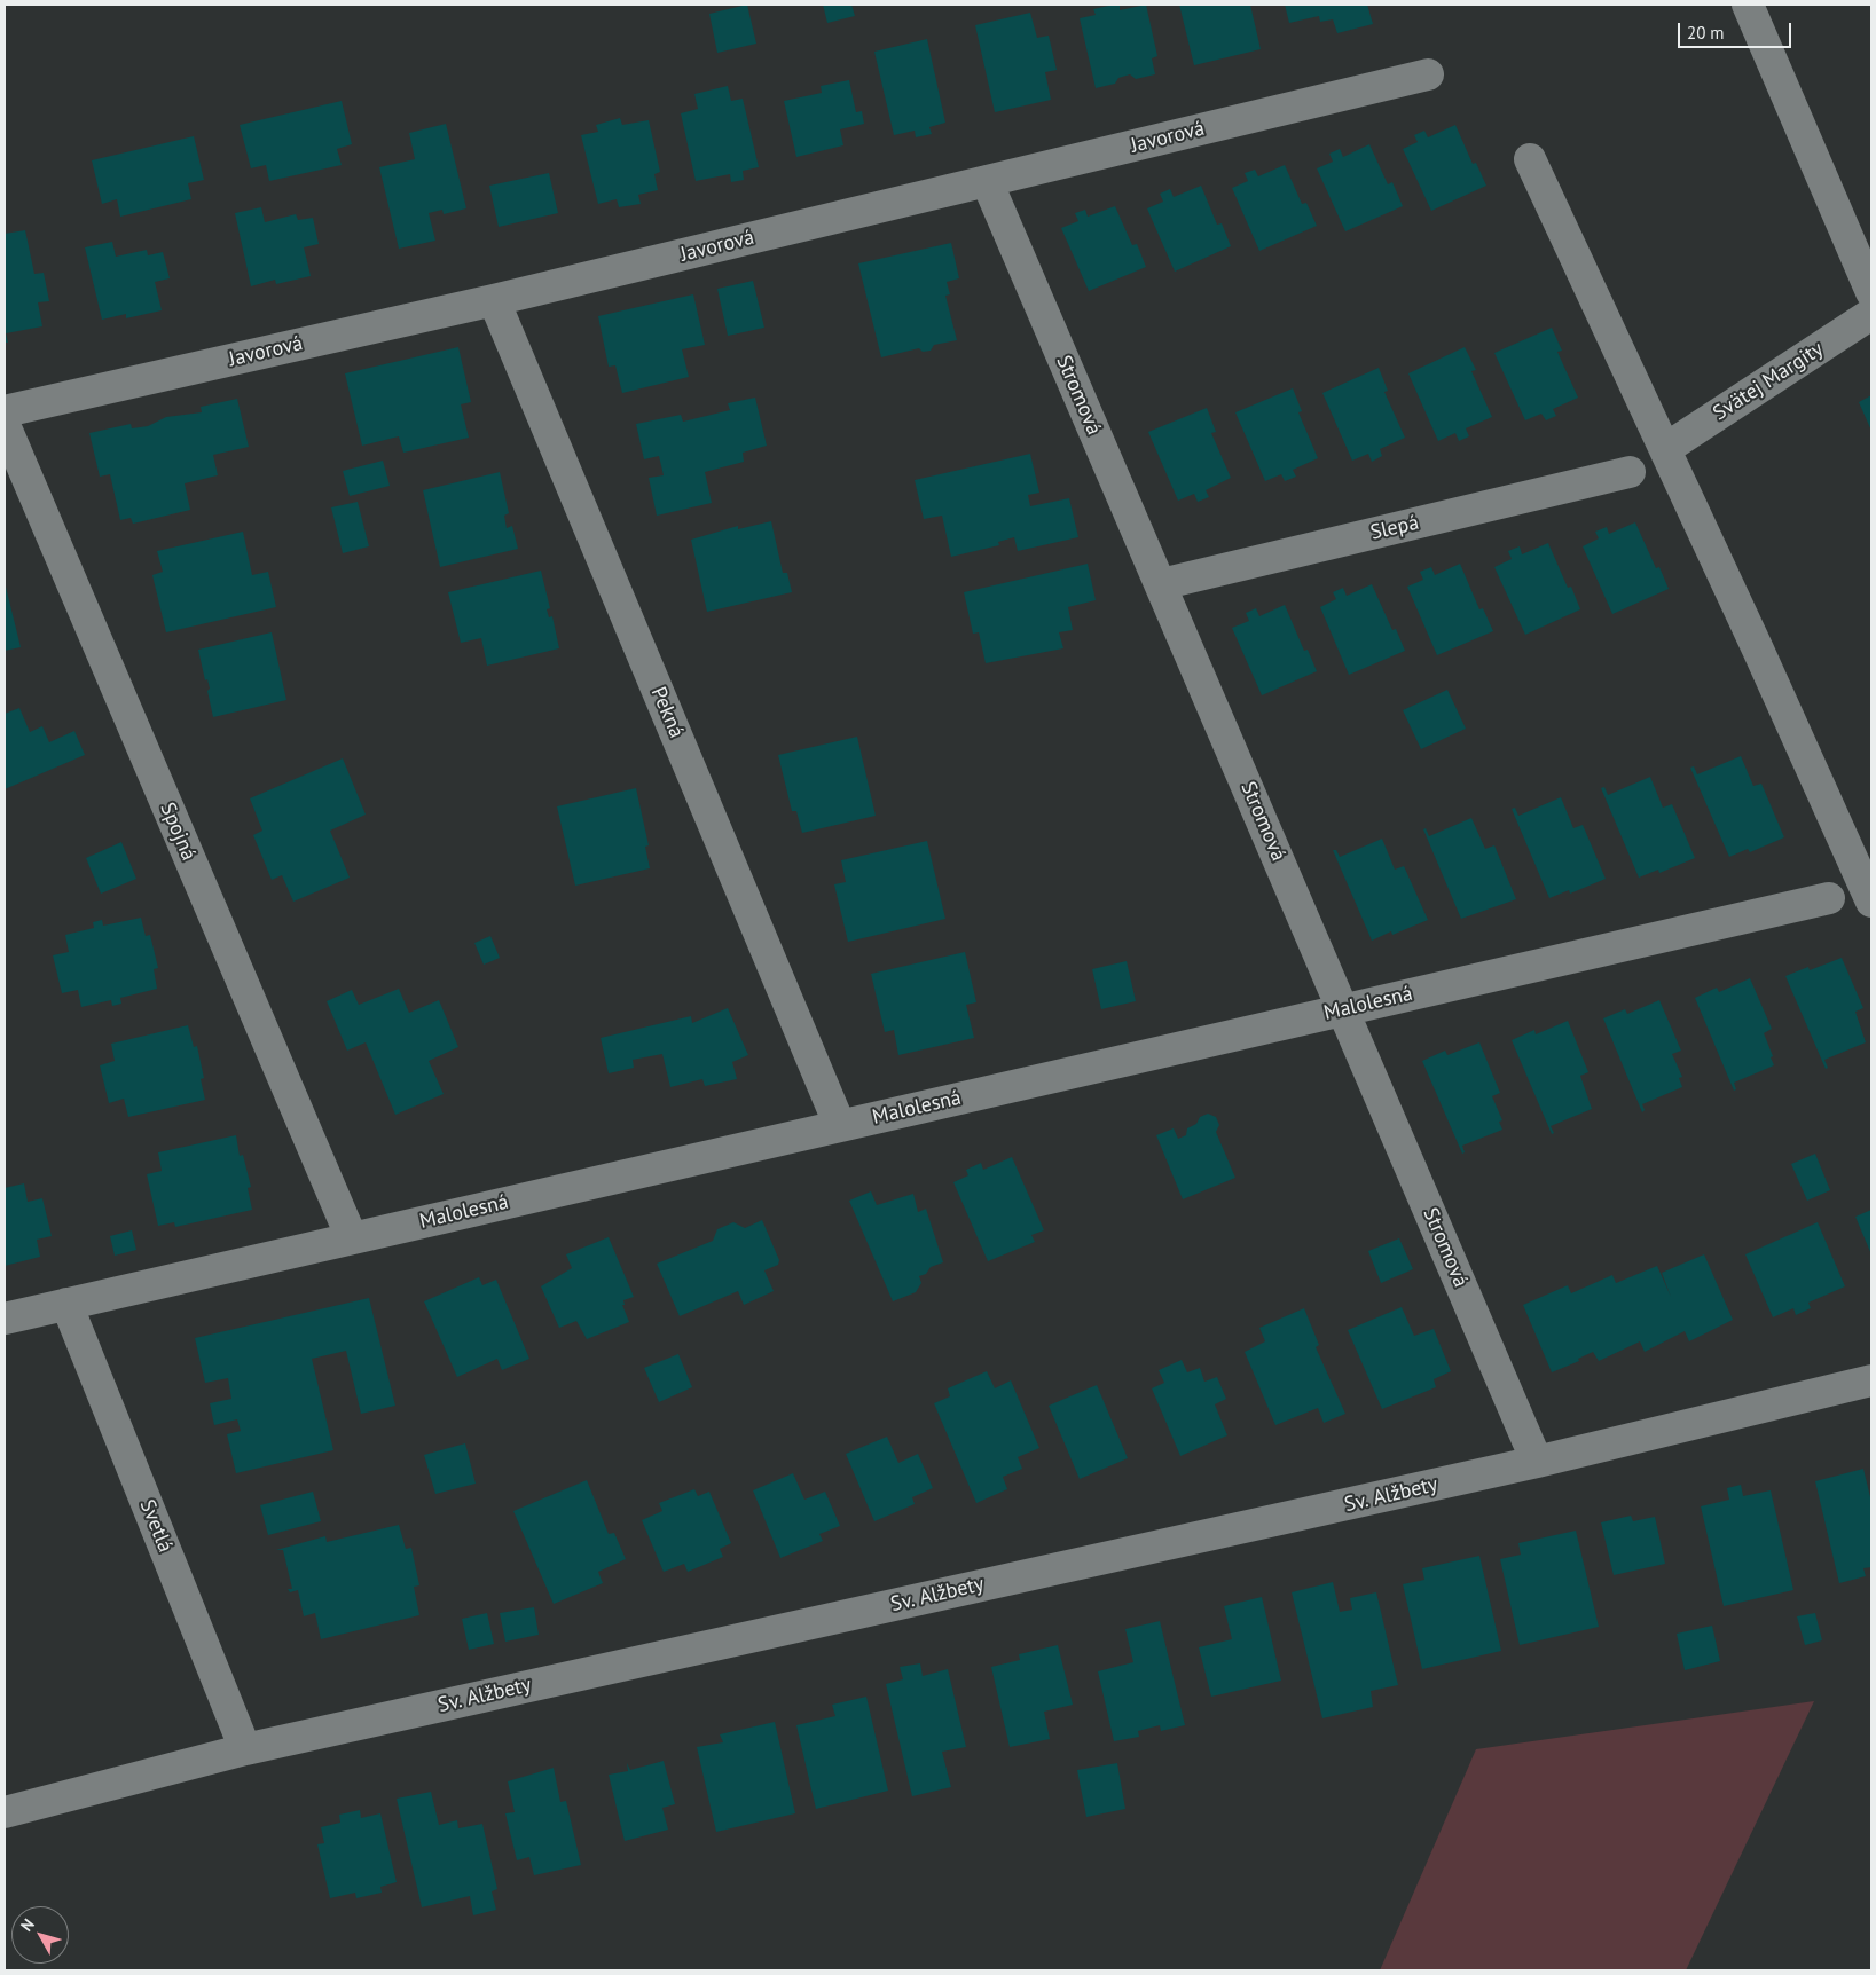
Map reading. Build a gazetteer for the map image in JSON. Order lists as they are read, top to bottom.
{
  "streets": {
    "street": [
      "Javorová",
      "Svätej Margity",
      "Stromová",
      "Slepá",
      "Pekná",
      "Spojná",
      "Malolesná",
      "Sv. Alžbety",
      "Svetlá"
    ]
  },
  "crossings": [
    ["Javorová", "Stromová"],
    ["Javorová", "Pekná"],
    ["Stromová", "Slepá"],
    ["Stromová", "Malolesná"],
    ["Stromová", "Sv. Alžbety"],
    ["Pekná", "Malolesná"],
    ["Spojná", "Malolesná"],
    ["Malolesná", "Svetlá"],
    ["Sv. Alžbety", "Svetlá"]
  ],
  "scale_bar": "20 m",
  "north": "top left"
}
